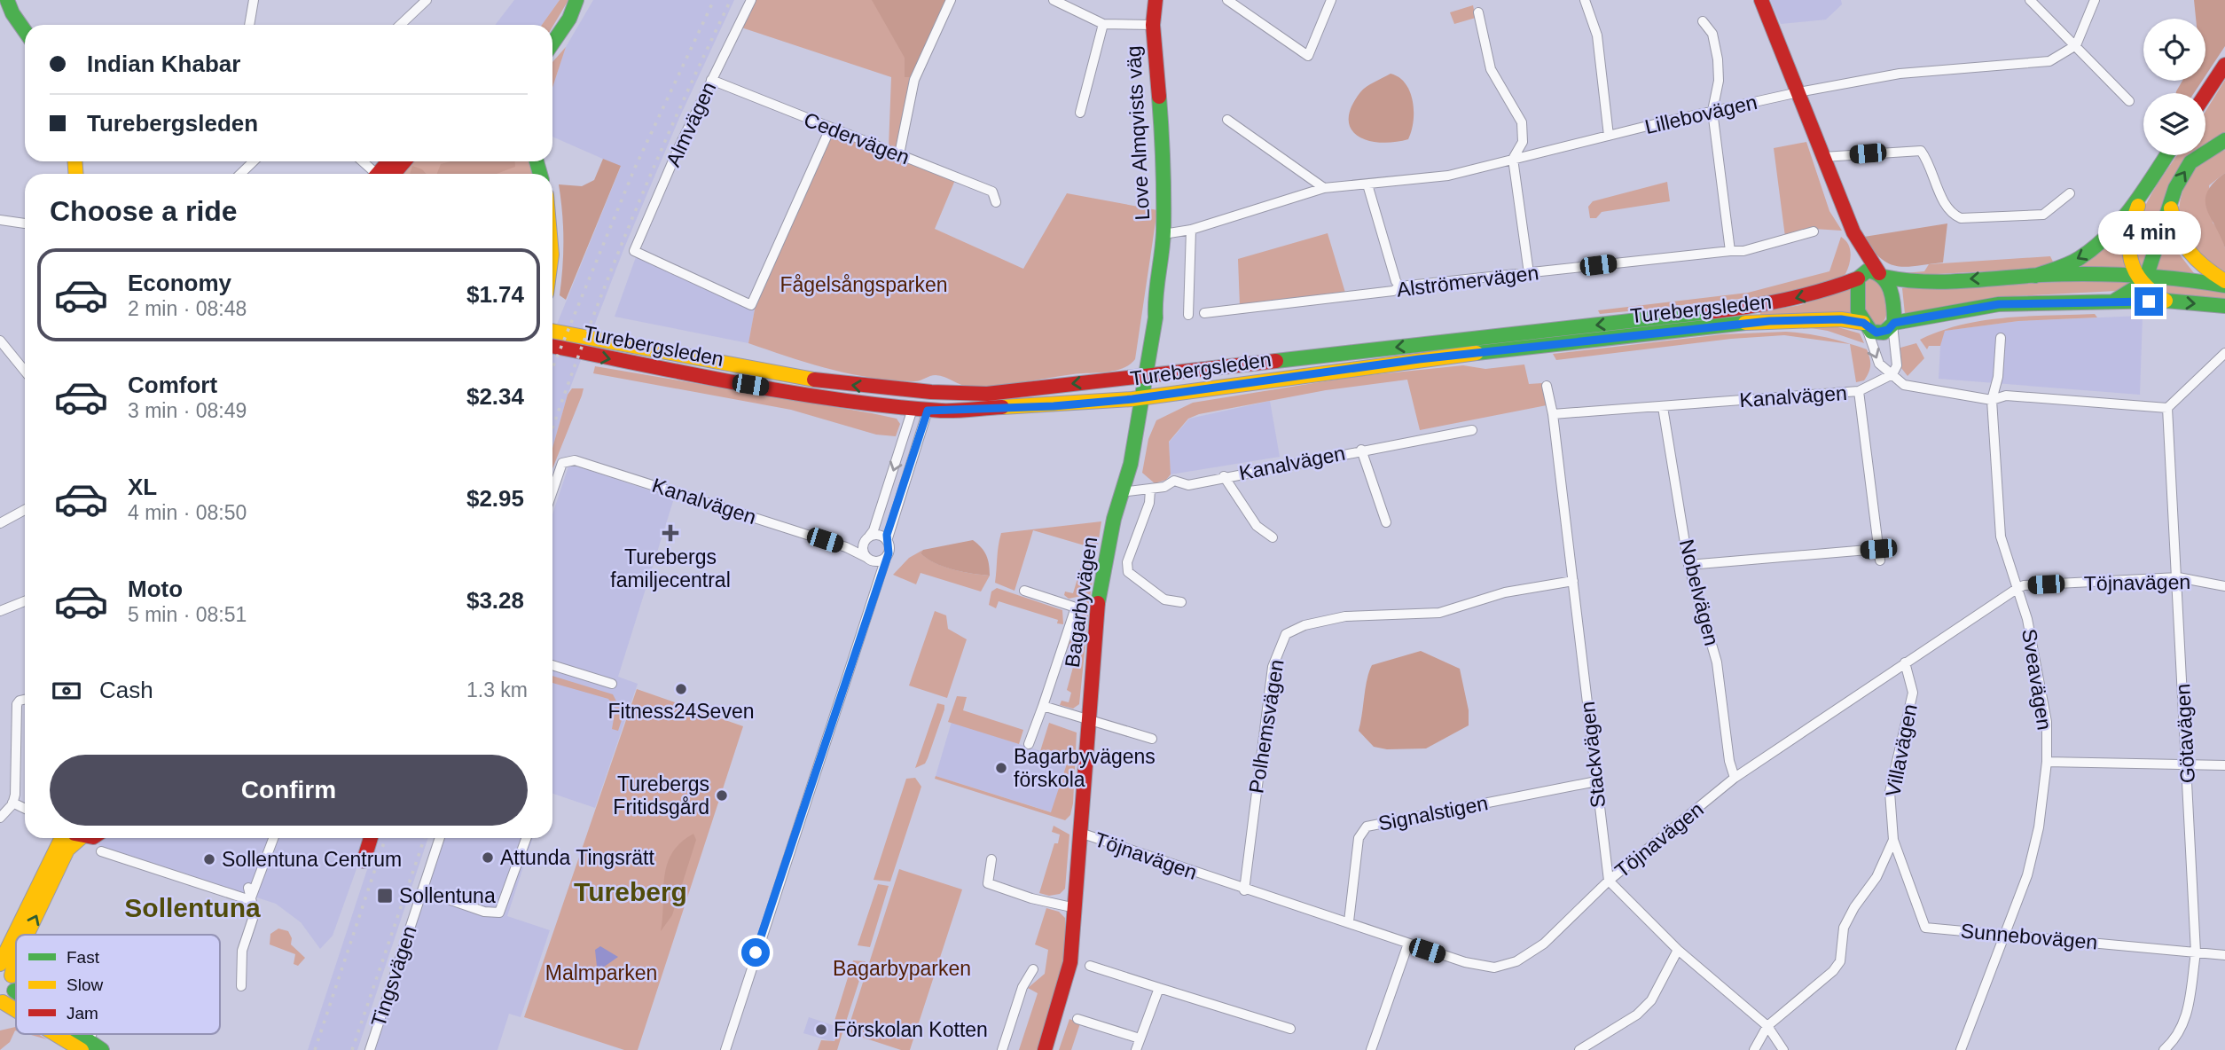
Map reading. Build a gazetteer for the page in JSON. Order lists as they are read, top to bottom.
{
  "streets": {
    "main road": ["Love Almqvists väg", "Turebergsleden", "Bagarbyvägen"],
    "street": [
      "Lillebovägen",
      "Almvägen",
      "Cedervägen",
      "Alströmervägen",
      "Kanalvägen",
      "Töjnavägen",
      "Nobelvägen",
      "Sveavägen",
      "Polhemsvägen",
      "Götavägen",
      "Villavägen",
      "Stackvägen",
      "Signalstigen",
      "Sunnebovägen",
      "Tingsvägen"
    ]
  },
  "crossings": [
    ["Lillebovägen", "Love Almqvists väg"],
    ["Almvägen", "Cedervägen"],
    ["Love Almqvists väg", "Turebergsleden"],
    ["Love Almqvists väg", "Bagarbyvägen"],
    ["Turebergsleden", "Bagarbyvägen"],
    ["Kanalvägen", "Nobelvägen"],
    ["Kanalvägen", "Bagarbyvägen"],
    ["Kanalvägen", "Stackvägen"],
    ["Töjnavägen", "Nobelvägen"],
    ["Töjnavägen", "Bagarbyvägen"],
    ["Töjnavägen", "Sveavägen"],
    ["Töjnavägen", "Polhemsvägen"],
    ["Töjnavägen", "Götavägen"],
    ["Töjnavägen", "Villavägen"],
    ["Töjnavägen", "Stackvägen"],
    ["Töjnavägen", "Signalstigen"],
    ["Sveavägen", "Sunnebovägen"],
    ["Polhemsvägen", "Stackvägen"],
    ["Götavägen", "Sunnebovägen"],
    ["Villavägen", "Sunnebovägen"],
    ["Stackvägen", "Signalstigen"]
  ],
  "districts": ["Tureberg", "Sollentuna"],
  "parks": ["Fågelsångsparken", "Bagarbyparken", "Malmparken"],
  "places": {
    "health": ["Turebergs familjecentral"],
    "other": [
      "Fitness24Seven",
      "Bagarbyvägens förskola",
      "Turebergs Fritidsgård",
      "Attunda Tingsrätt",
      "Sollentuna Centrum",
      "Förskolan Kotten"
    ],
    "transit": ["Sollentuna"]
  },
  "legend": ["Fast", "Slow", "Jam"],
  "page": {
    "banner": ["Indian Khabar", "Turebergsleden"],
    "heading": "Choose a ride",
    "bubble": "4 min",
    "list": [
      {
        "name": "Economy",
        "note": "2 min · 08:48",
        "value": "$1.74"
      },
      {
        "name": "Comfort",
        "note": "3 min · 08:49",
        "value": "$2.34"
      },
      {
        "name": "XL",
        "note": "4 min · 08:50",
        "value": "$2.95"
      },
      {
        "name": "Moto",
        "note": "5 min · 08:51",
        "value": "$3.28"
      }
    ],
    "pay": ["Cash", "1.3 km"],
    "buttons": "Confirm"
  }
}
